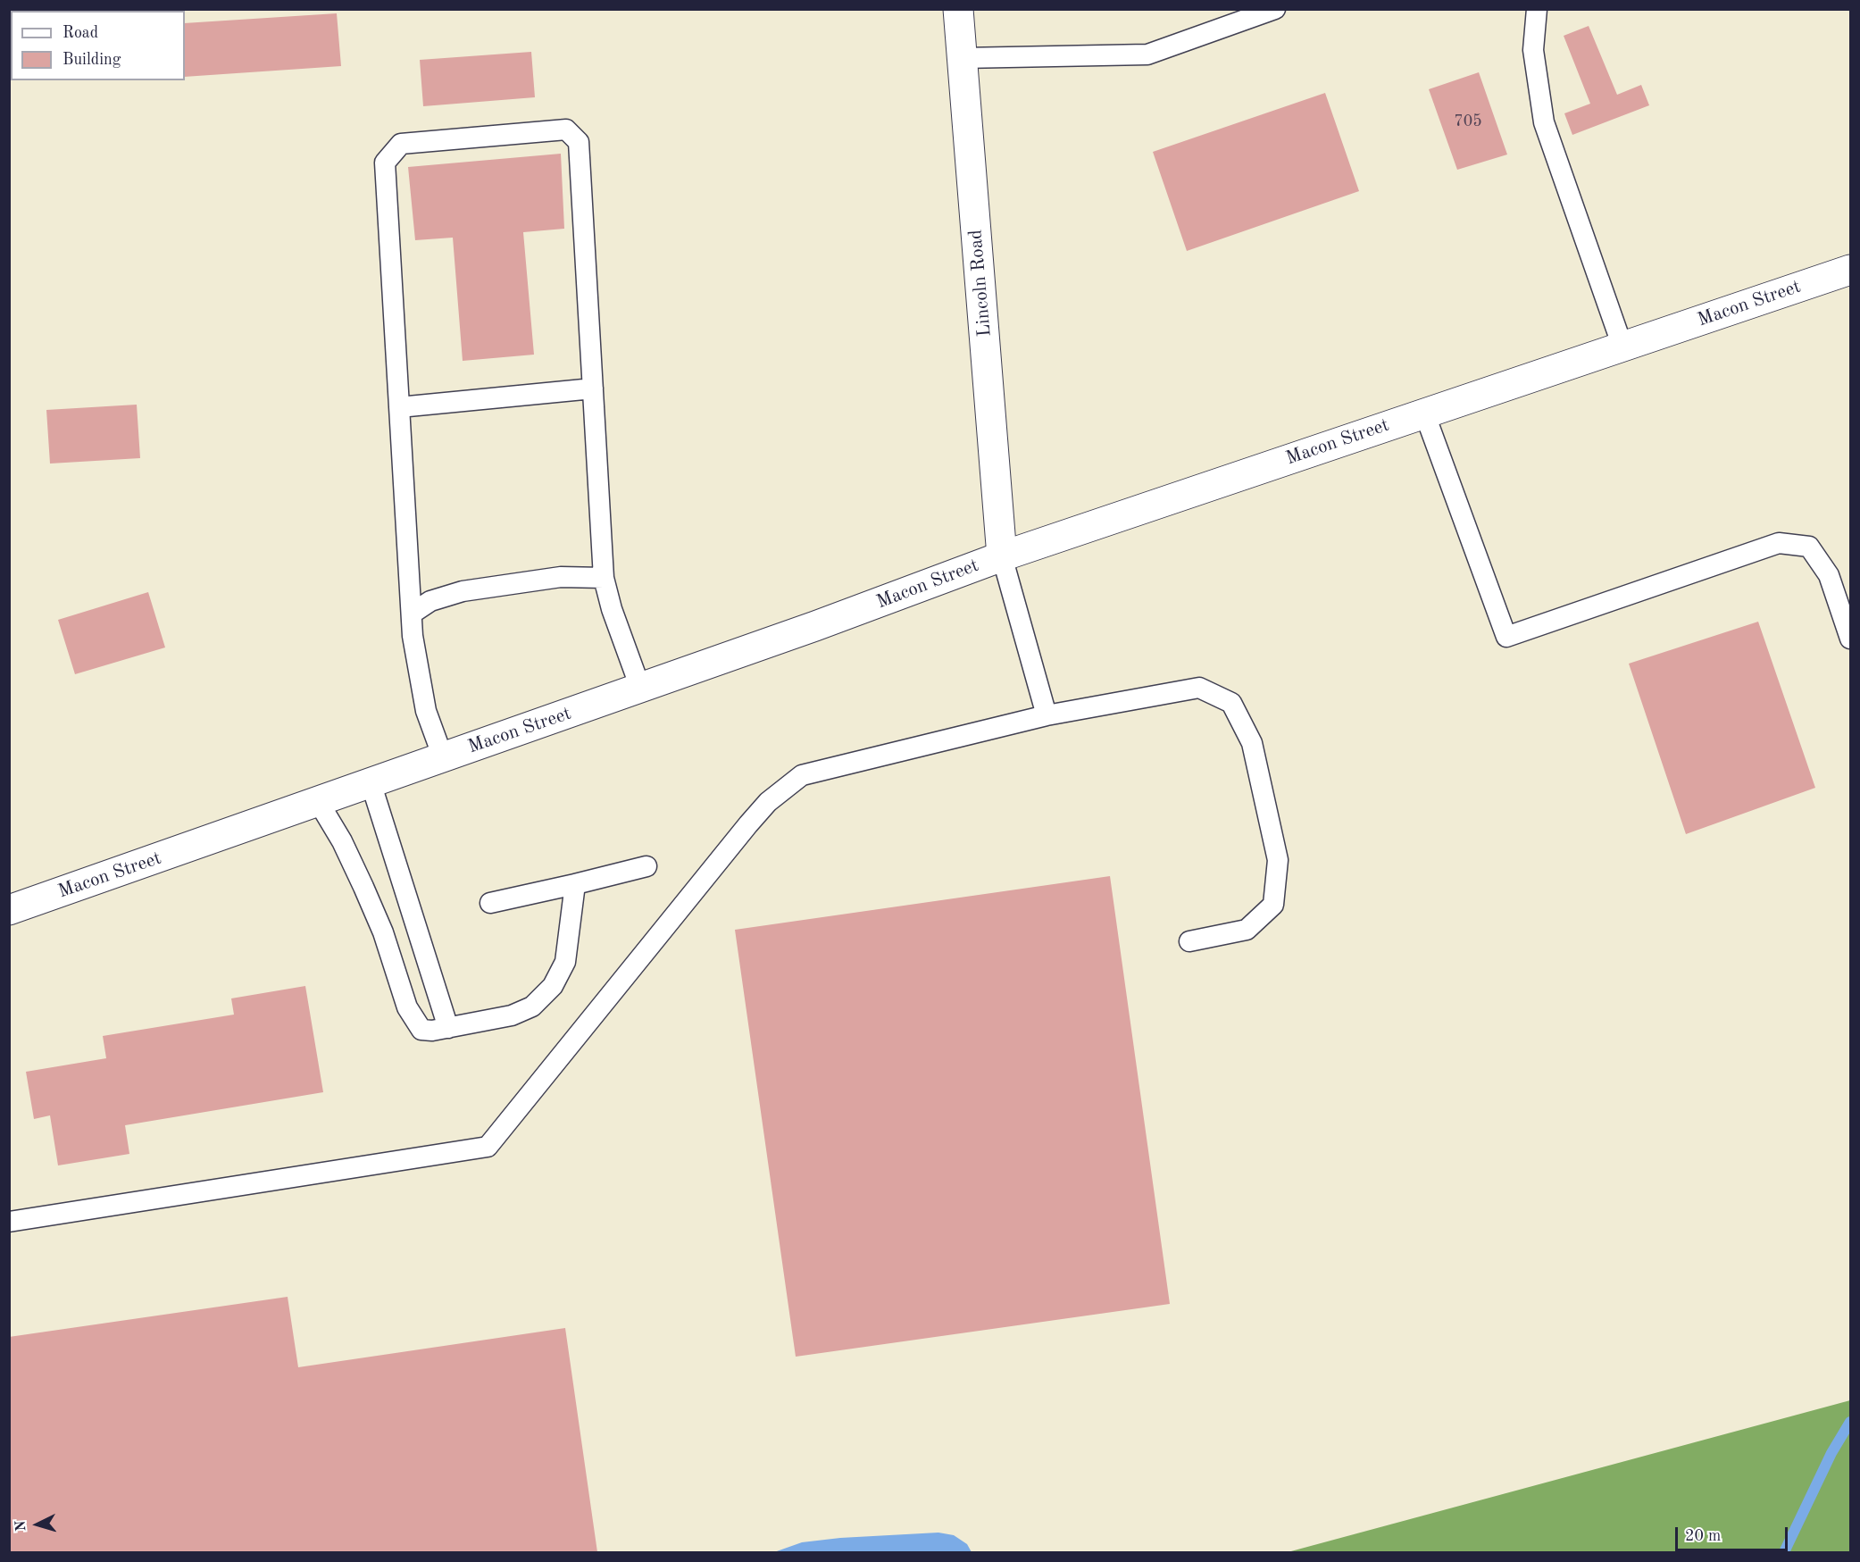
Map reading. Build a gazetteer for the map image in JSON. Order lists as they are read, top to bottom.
{
  "streets": {
    "main road": ["Lincoln Road", "Macon Street"]
  },
  "crossings": [
    ["Lincoln Road", "Macon Street"]
  ],
  "house_numbers": ["705"],
  "legend": ["Road", "Building"],
  "scale_bar": "20 m",
  "north": "left"
}
